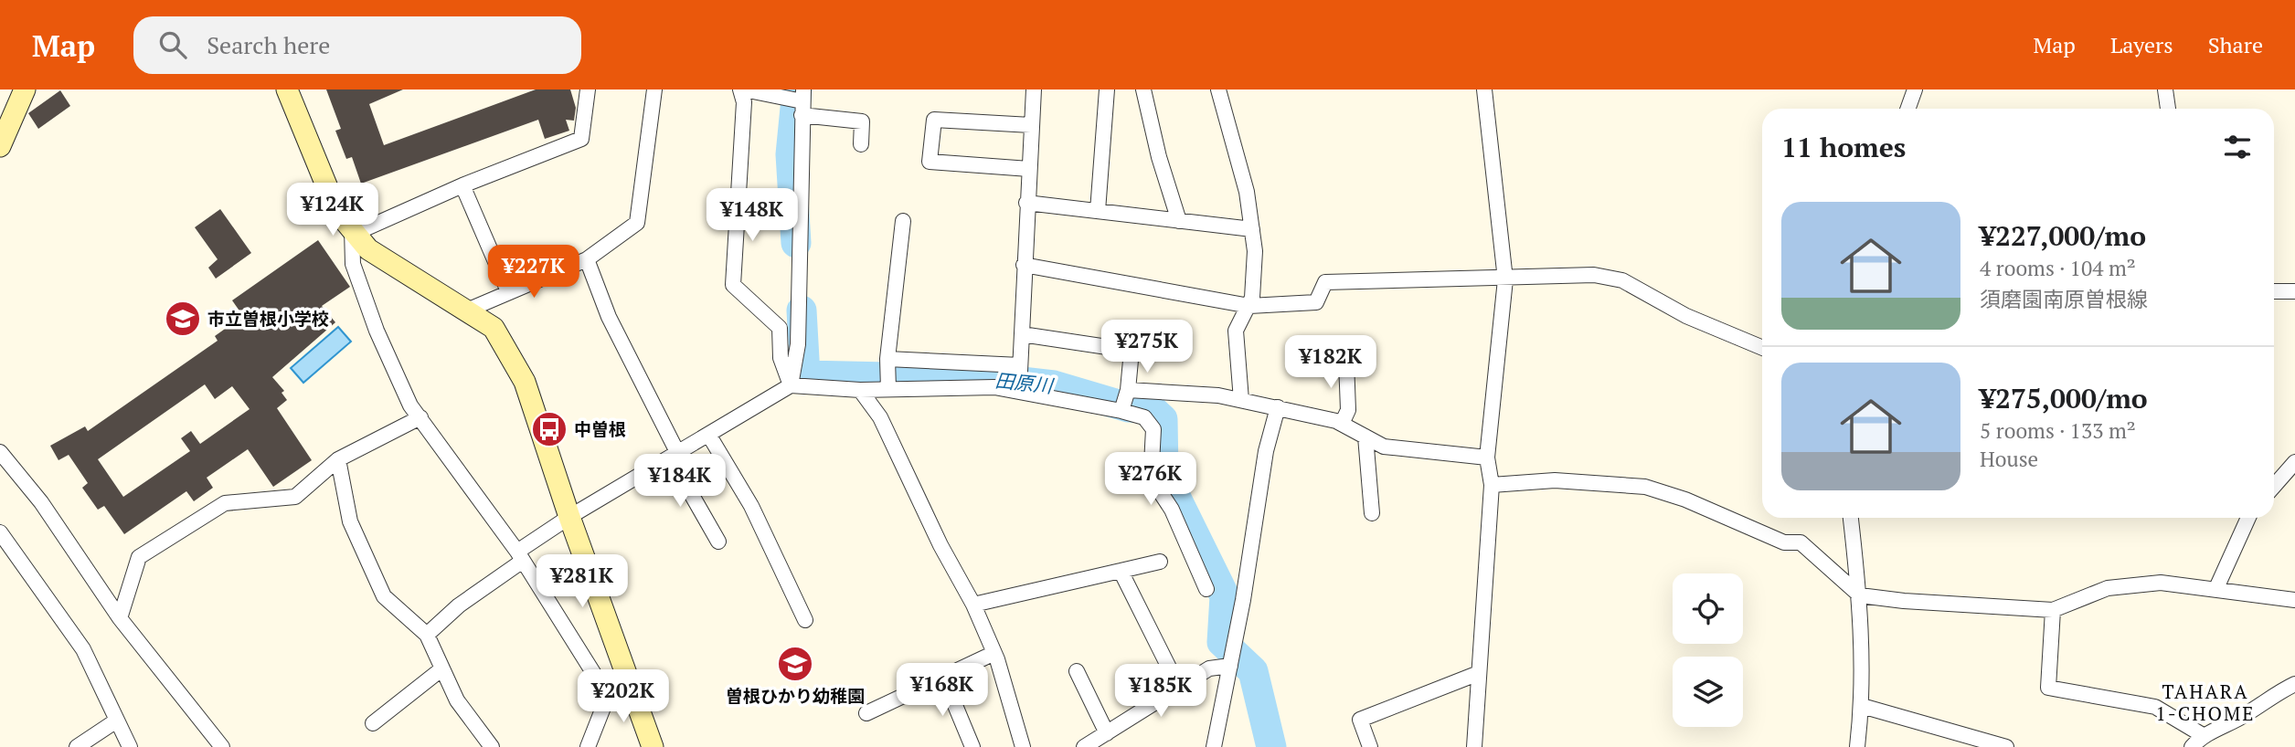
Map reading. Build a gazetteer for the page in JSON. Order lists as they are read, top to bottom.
{
  "districts": ["TAHARA 1-CHOME"],
  "water": ["田原川"],
  "places": {
    "school or university": ["市立曽根小学校", "曽根ひかり幼稚園"],
    "bus stop": ["中曽根"]
  },
  "page": {
    "header": "Map",
    "search": "Search here",
    "nav": ["Map", "Layers", "Share"],
    "heading": "11 homes",
    "price": [
      "¥124K",
      "¥148K",
      "¥227K",
      "¥275K",
      "¥182K",
      "¥276K",
      "¥184K",
      "¥281K",
      "¥168K",
      "¥185K",
      "¥202K"
    ],
    "list": [
      {
        "name": "¥227,000/mo",
        "note": "4 rooms · 104 m² · 須磨園南原曽根線"
      },
      {
        "name": "¥275,000/mo",
        "note": "5 rooms · 133 m² · House"
      }
    ]
  }
}
